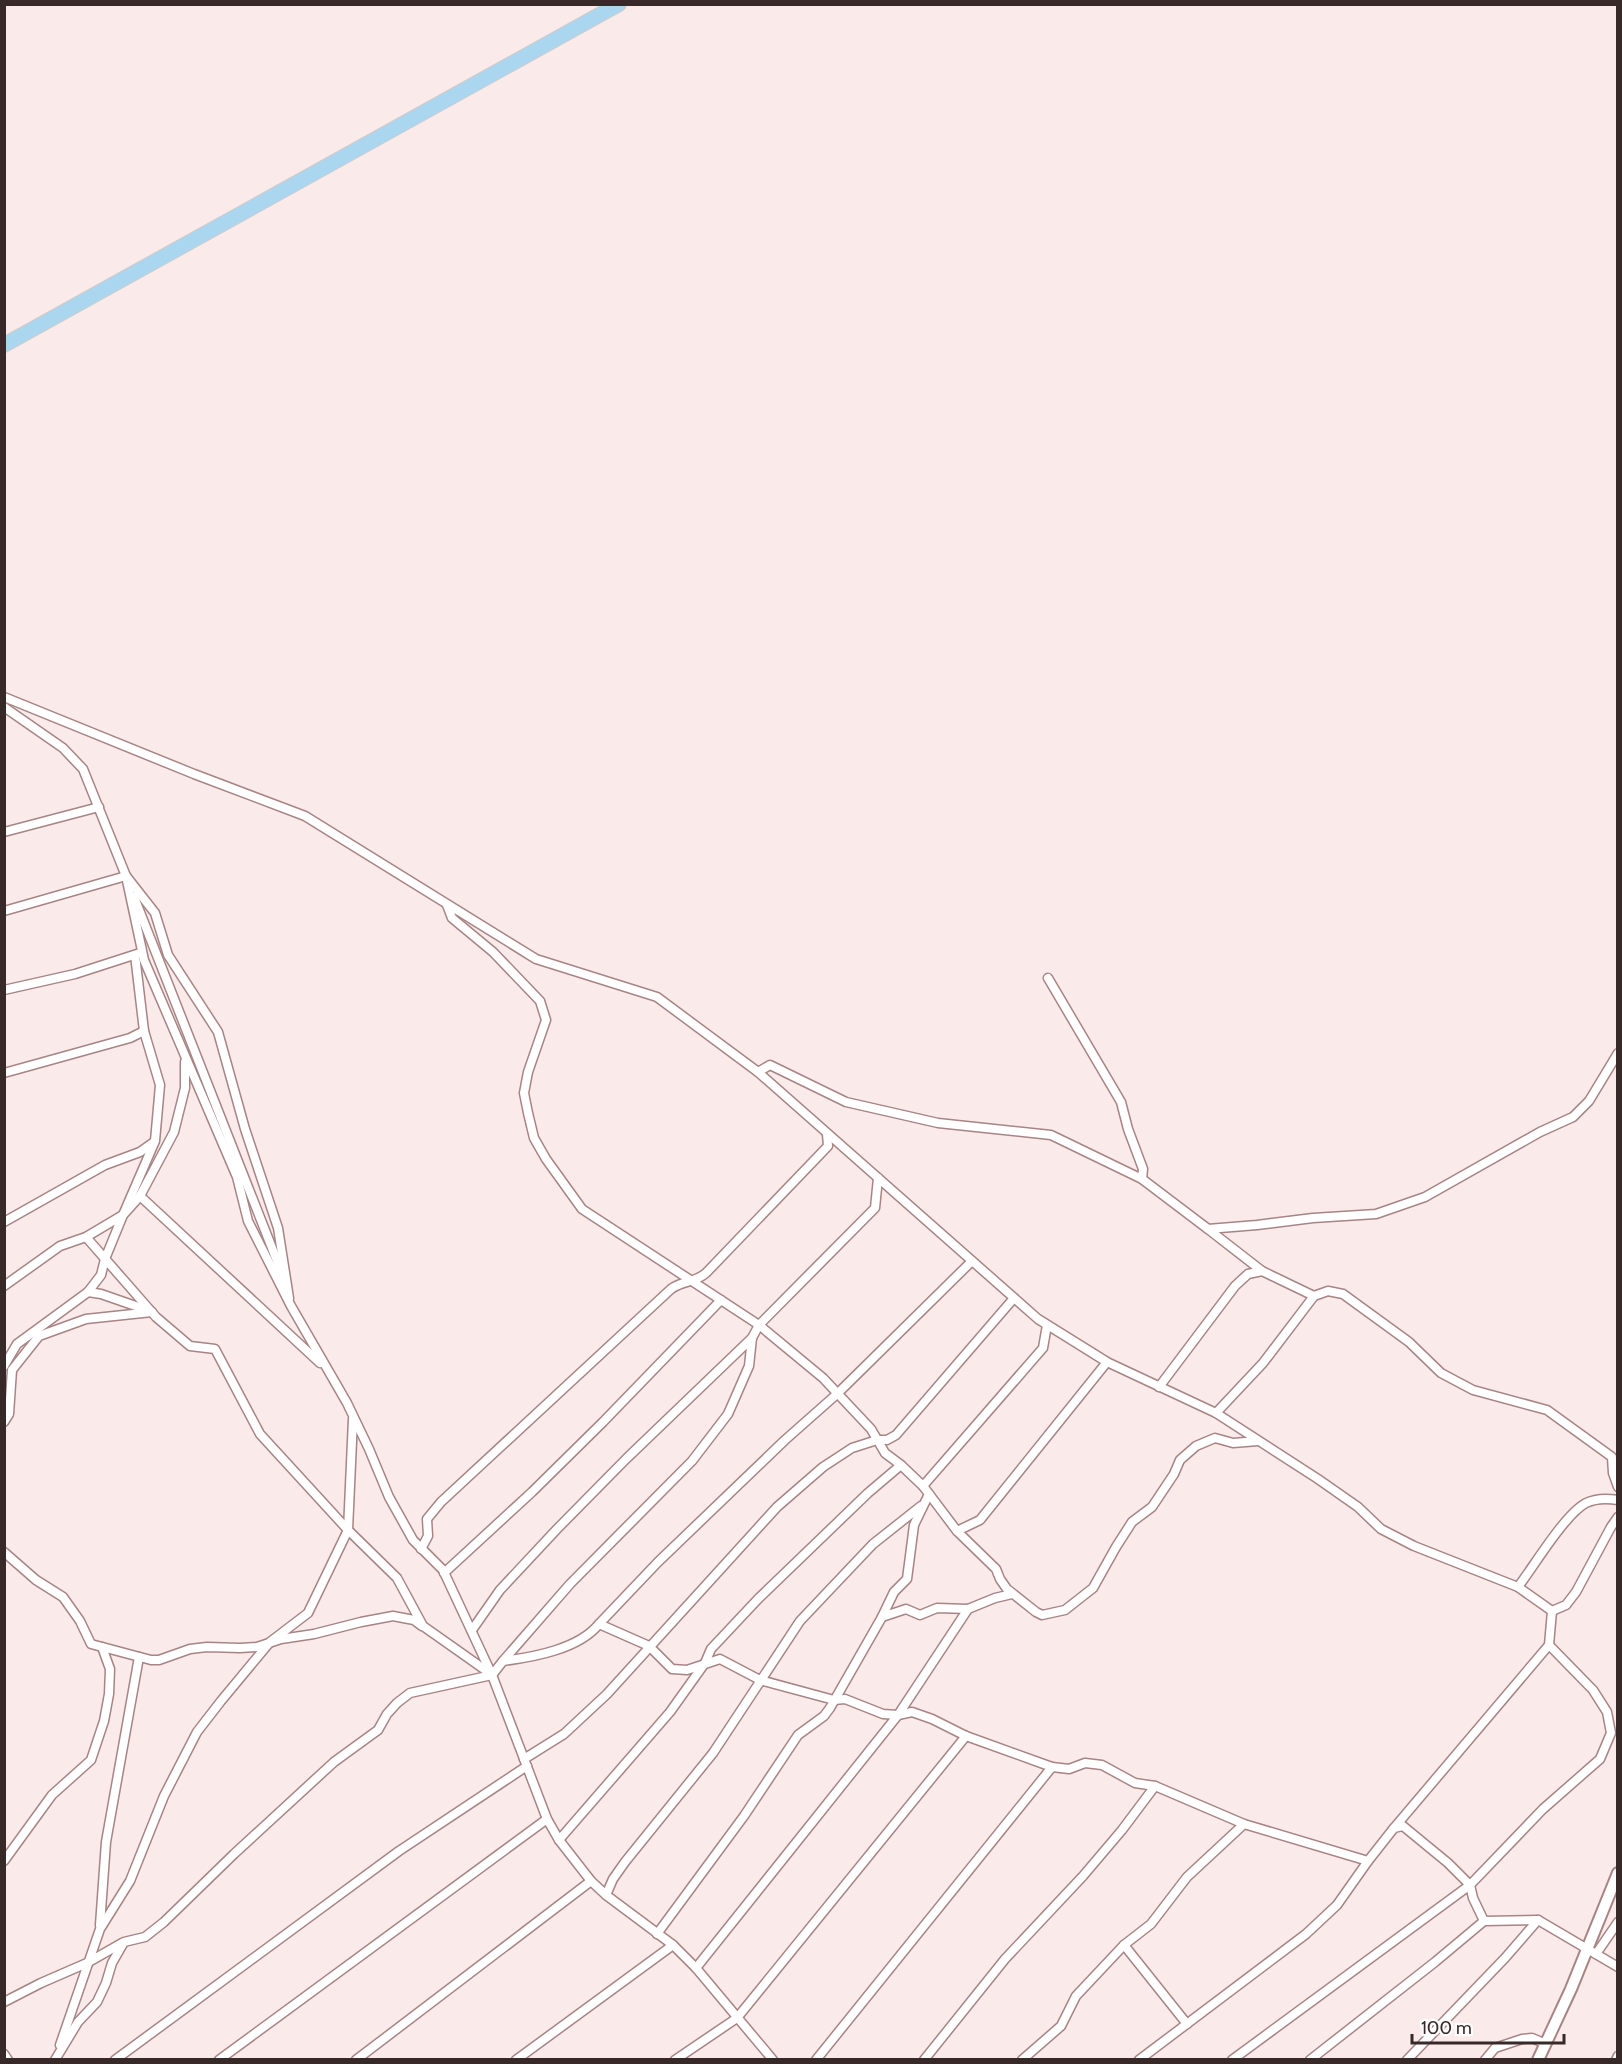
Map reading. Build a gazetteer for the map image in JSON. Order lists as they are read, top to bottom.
{
  "scale_bar": "100 m"
}
